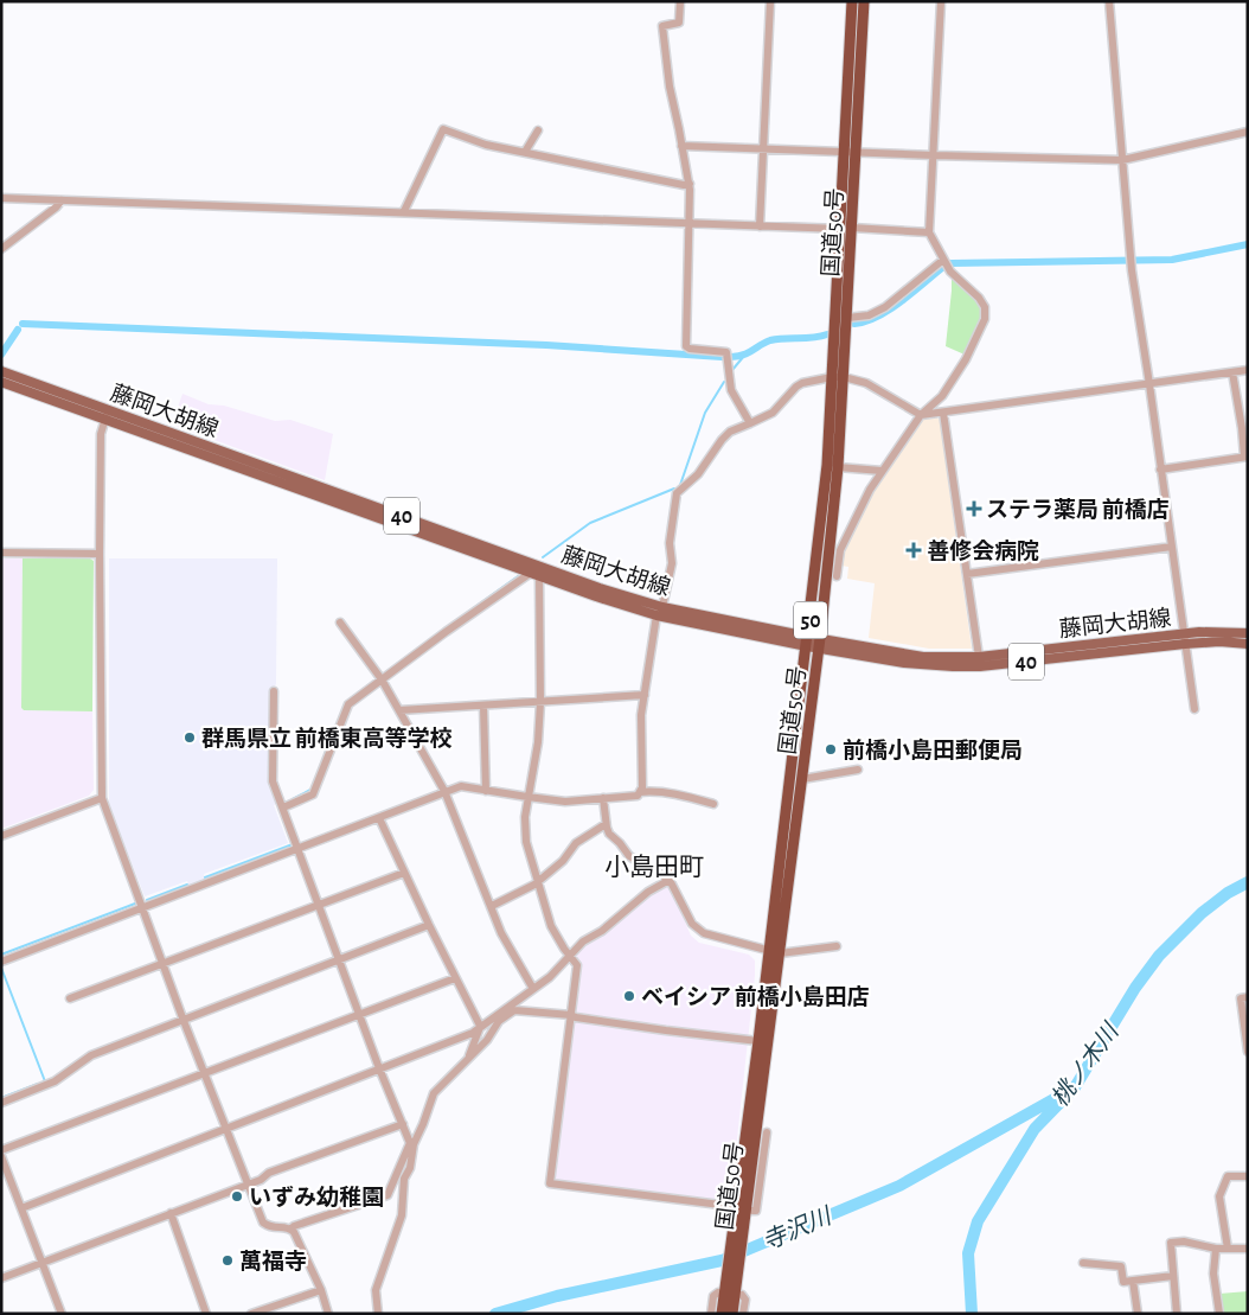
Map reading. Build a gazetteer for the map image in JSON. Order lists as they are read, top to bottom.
{
  "streets": {
    "highway": ["国道50号", "50"],
    "main road": ["藤岡大胡線", "40"]
  },
  "crossings": [
    ["国道50号", "藤岡大胡線"]
  ],
  "districts": ["小島田町"],
  "water": ["桃ノ木川", "寺沢川"],
  "places": {
    "health": ["ステラ薬局 前橋店", "善修会病院"],
    "other": [
      "群馬県立 前橋東高等学校",
      "前橋小島田郵便局",
      "ベイシア 前橋小島田店",
      "いずみ幼稚園",
      "萬福寺"
    ]
  }
}
